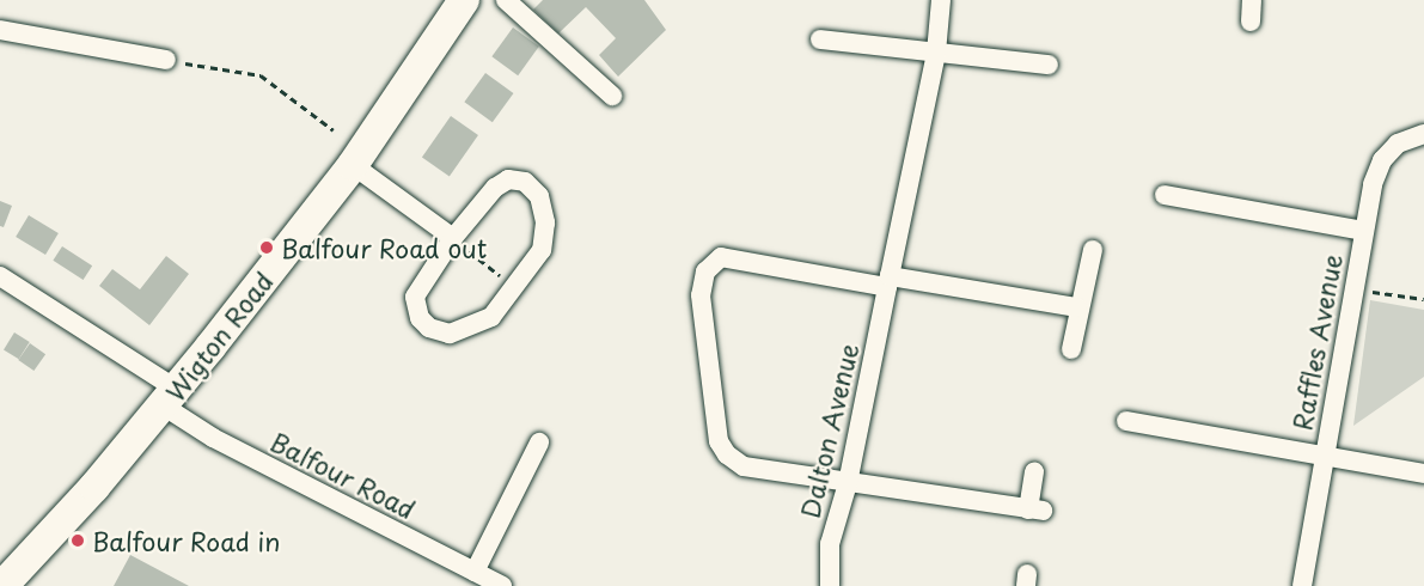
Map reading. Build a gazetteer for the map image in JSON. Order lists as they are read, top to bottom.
{
  "streets": {
    "main road": ["Wigton Road"],
    "street": ["Raffles Avenue", "Dalton Avenue", "Balfour Road"]
  },
  "crossings": [
    ["Wigton Road", "Balfour Road"]
  ],
  "places": ["Balfour Road out", "Balfour Road in"]
}
